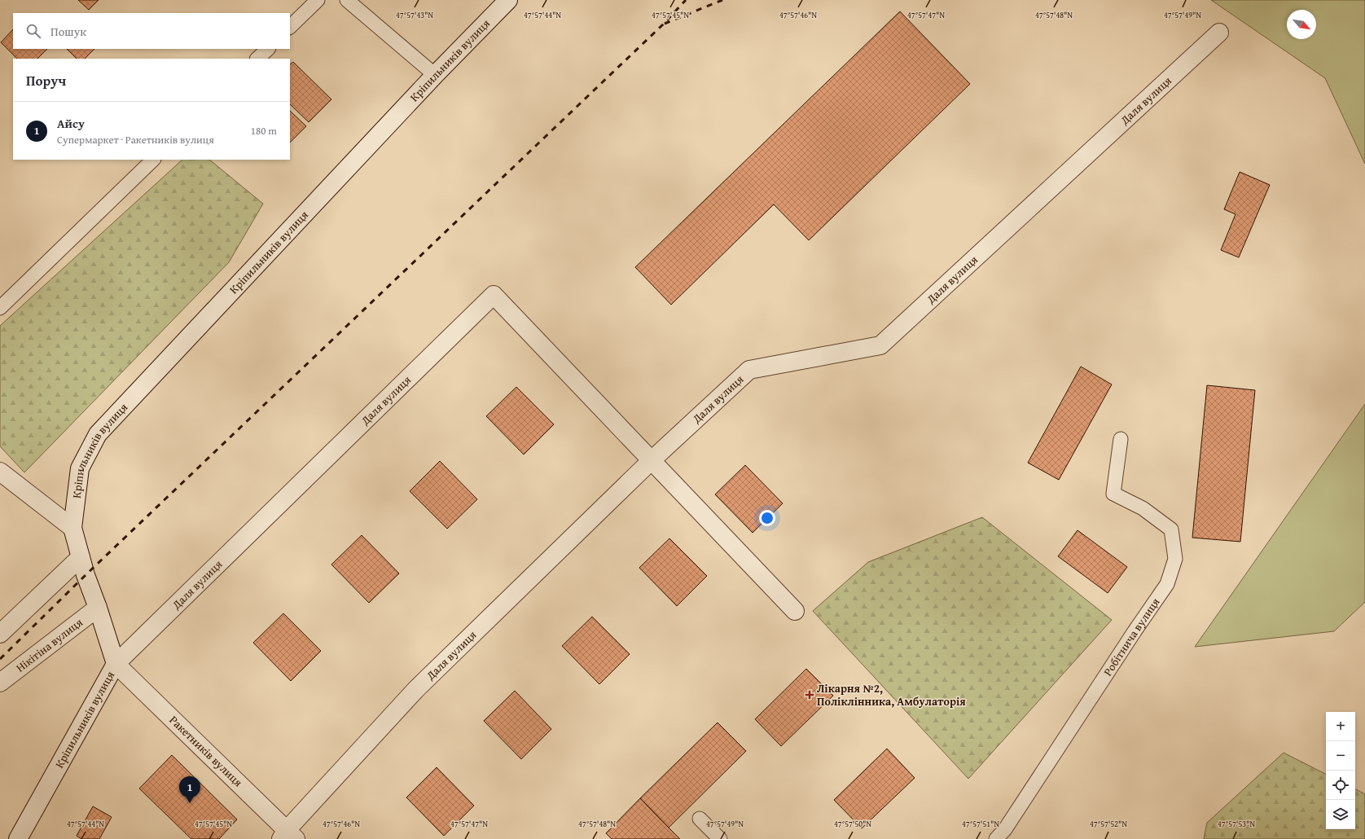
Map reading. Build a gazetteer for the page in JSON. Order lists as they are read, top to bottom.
{
  "streets": {
    "street": [
      "Кріпильників вулиця",
      "Даля вулиця",
      "Нікітіна вулиця",
      "Ракетників вулиця"
    ],
    "lane": ["Робітнича вулиця"]
  },
  "crossings": [
    ["Кріпильників вулиця", "Даля вулиця"],
    ["Кріпильників вулиця", "Нікітіна вулиця"],
    ["Кріпильників вулиця", "Ракетників вулиця"],
    ["Даля вулиця", "Ракетників вулиця"]
  ],
  "places": {
    "health": ["Лікарня №2, Поліклінника, Амбулаторія"]
  },
  "north": "bottom right",
  "page": {
    "search": "Пошук",
    "heading": "Поруч",
    "list": [
      {
        "mark": "1",
        "name": "Айсу",
        "note": "Супермаркет · Ракетників вулиця",
        "value": "180 m"
      }
    ],
    "map_buttons": ["+", "−"],
    "pins": "1"
  },
  "coordinates": [
    "47°57'43\"N",
    "47°57'44\"N",
    "47°57'45\"N",
    "47°57'46\"N",
    "47°57'47\"N",
    "47°57'48\"N",
    "47°57'49\"N",
    "47°57'50\"N",
    "47°57'51\"N",
    "47°57'52\"N",
    "47°57'53\"N"
  ]
}
